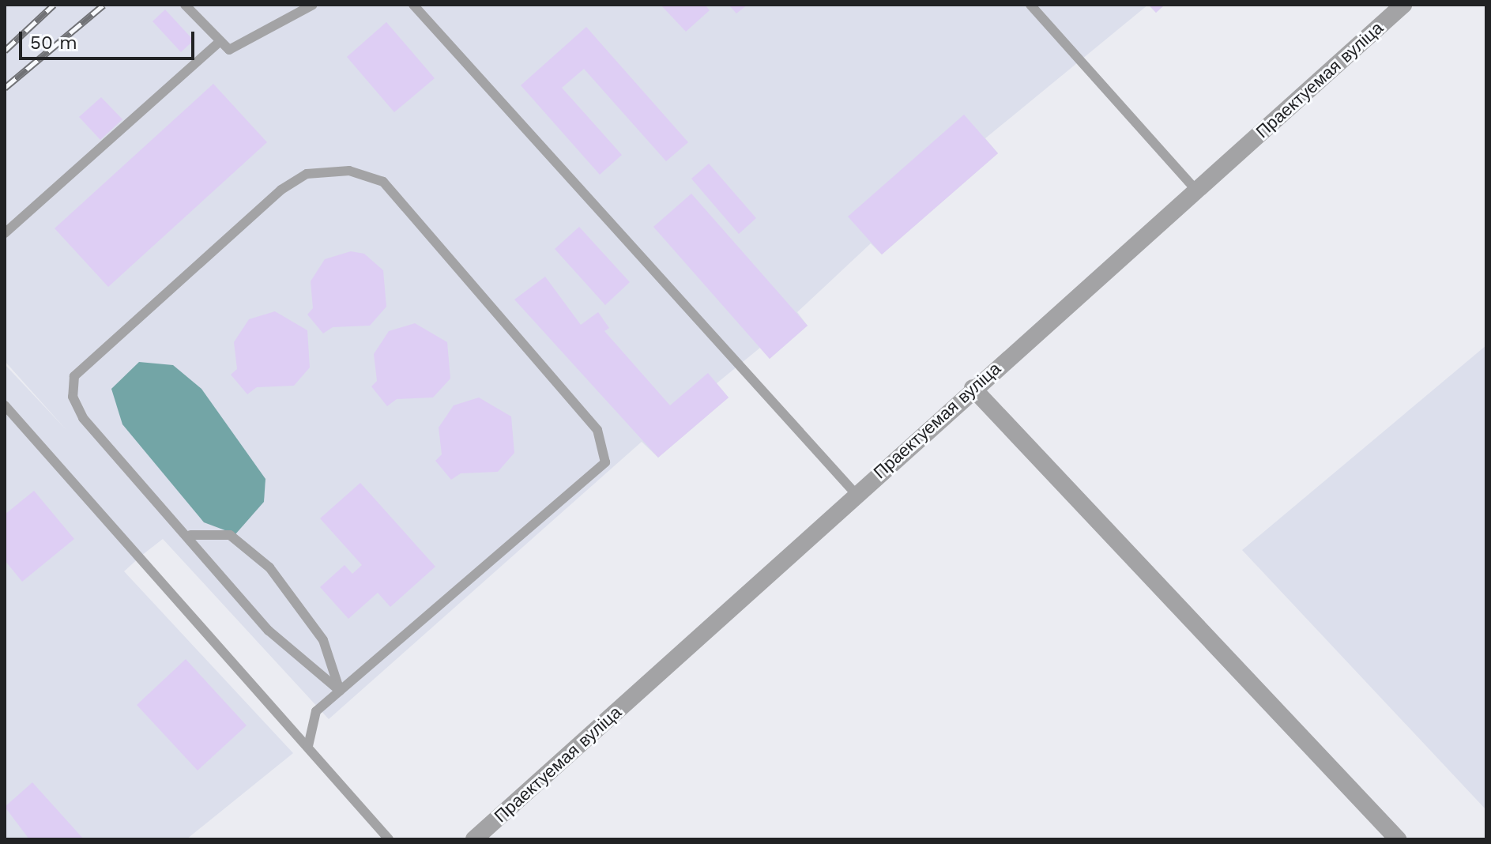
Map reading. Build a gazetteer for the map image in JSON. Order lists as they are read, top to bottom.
{
  "streets": {
    "street": ["Праектуемая вуліца"]
  },
  "scale_bar": "50 m"
}
